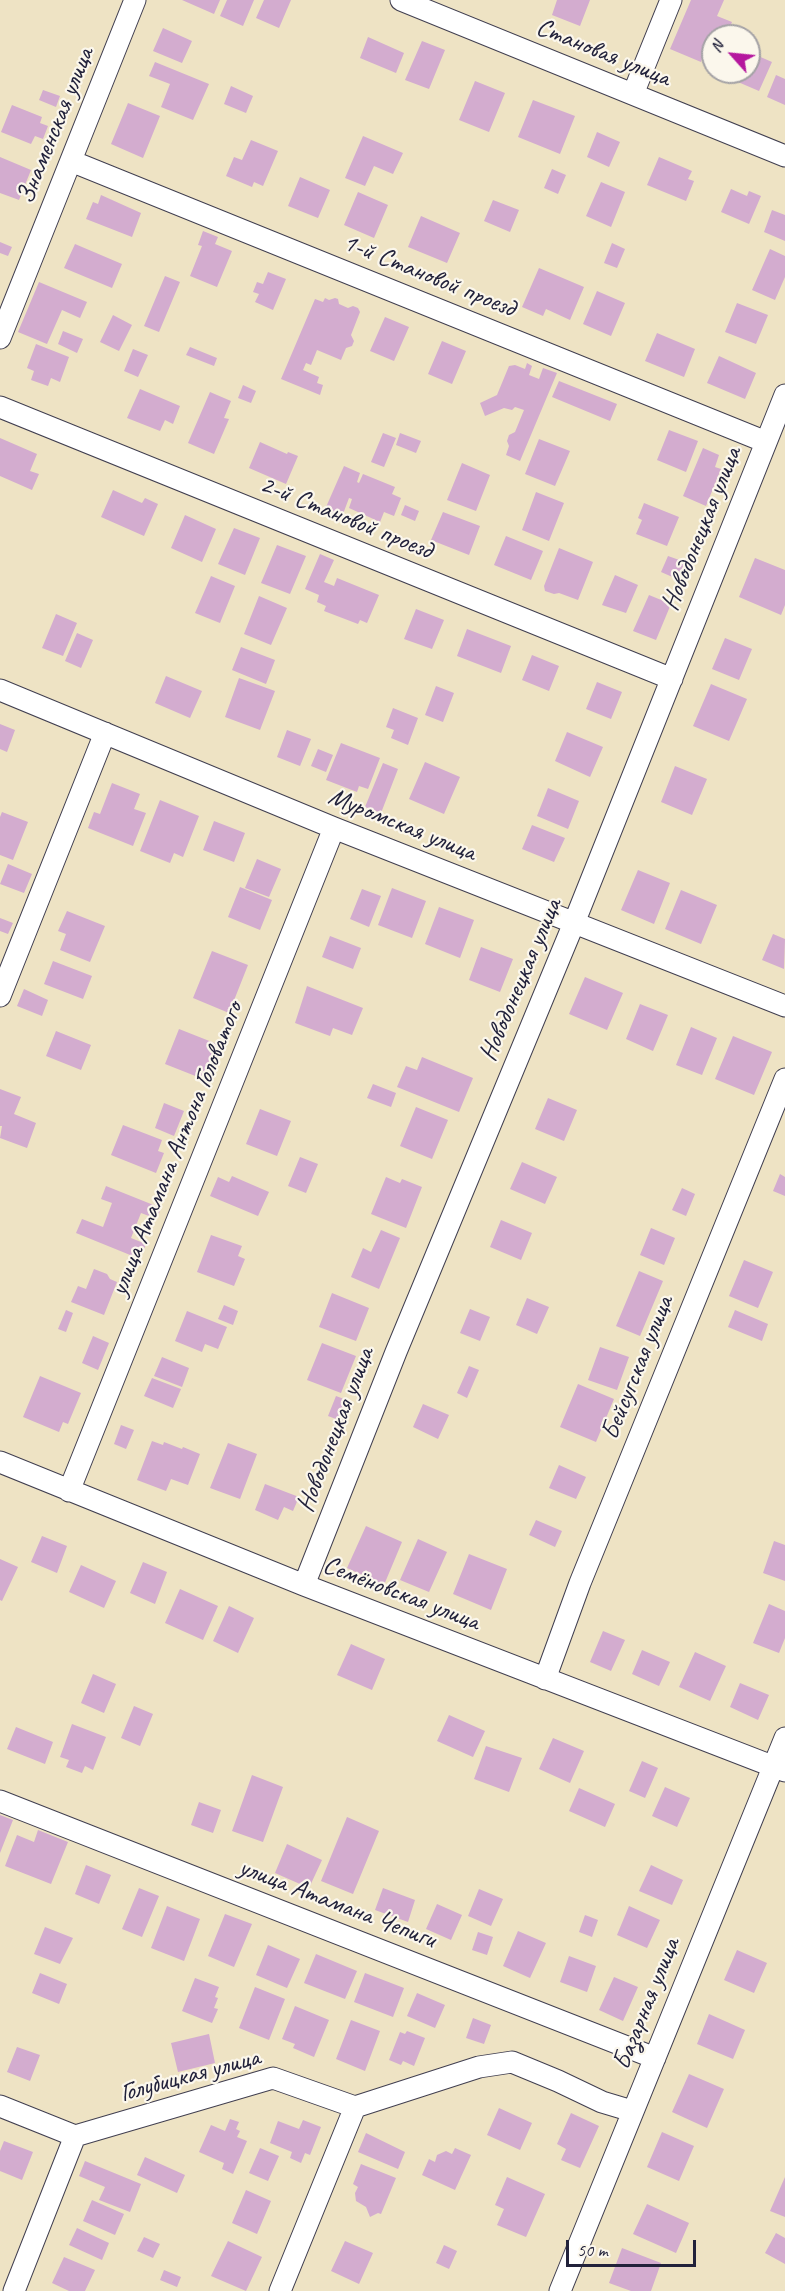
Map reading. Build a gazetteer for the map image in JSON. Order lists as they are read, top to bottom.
{
  "streets": {
    "street": [
      "Становая улица",
      "Знаменская улица",
      "1-й Становой проезд",
      "2-й Становой проезд",
      "Новодонецкая улица",
      "Муромская улица",
      "улица Атамана Антона Головатого",
      "Бейсугская улица",
      "Семёновская улица",
      "улица Атамана Чепиги",
      "Базарная улица",
      "Голубицкая улица"
    ]
  },
  "crossings": [
    ["Знаменская улица", "1-й Становой проезд"],
    ["1-й Становой проезд", "Новодонецкая улица"],
    ["2-й Становой проезд", "Новодонецкая улица"],
    ["Новодонецкая улица", "Муромская улица"],
    ["Новодонецкая улица", "Семёновская улица"],
    ["Муромская улица", "улица Атамана Антона Головатого"],
    ["улица Атамана Антона Головатого", "Семёновская улица"],
    ["Бейсугская улица", "Семёновская улица"],
    ["Семёновская улица", "Базарная улица"],
    ["улица Атамана Чепиги", "Базарная улица"]
  ],
  "scale_bar": "50 m",
  "north": "top left"
}
